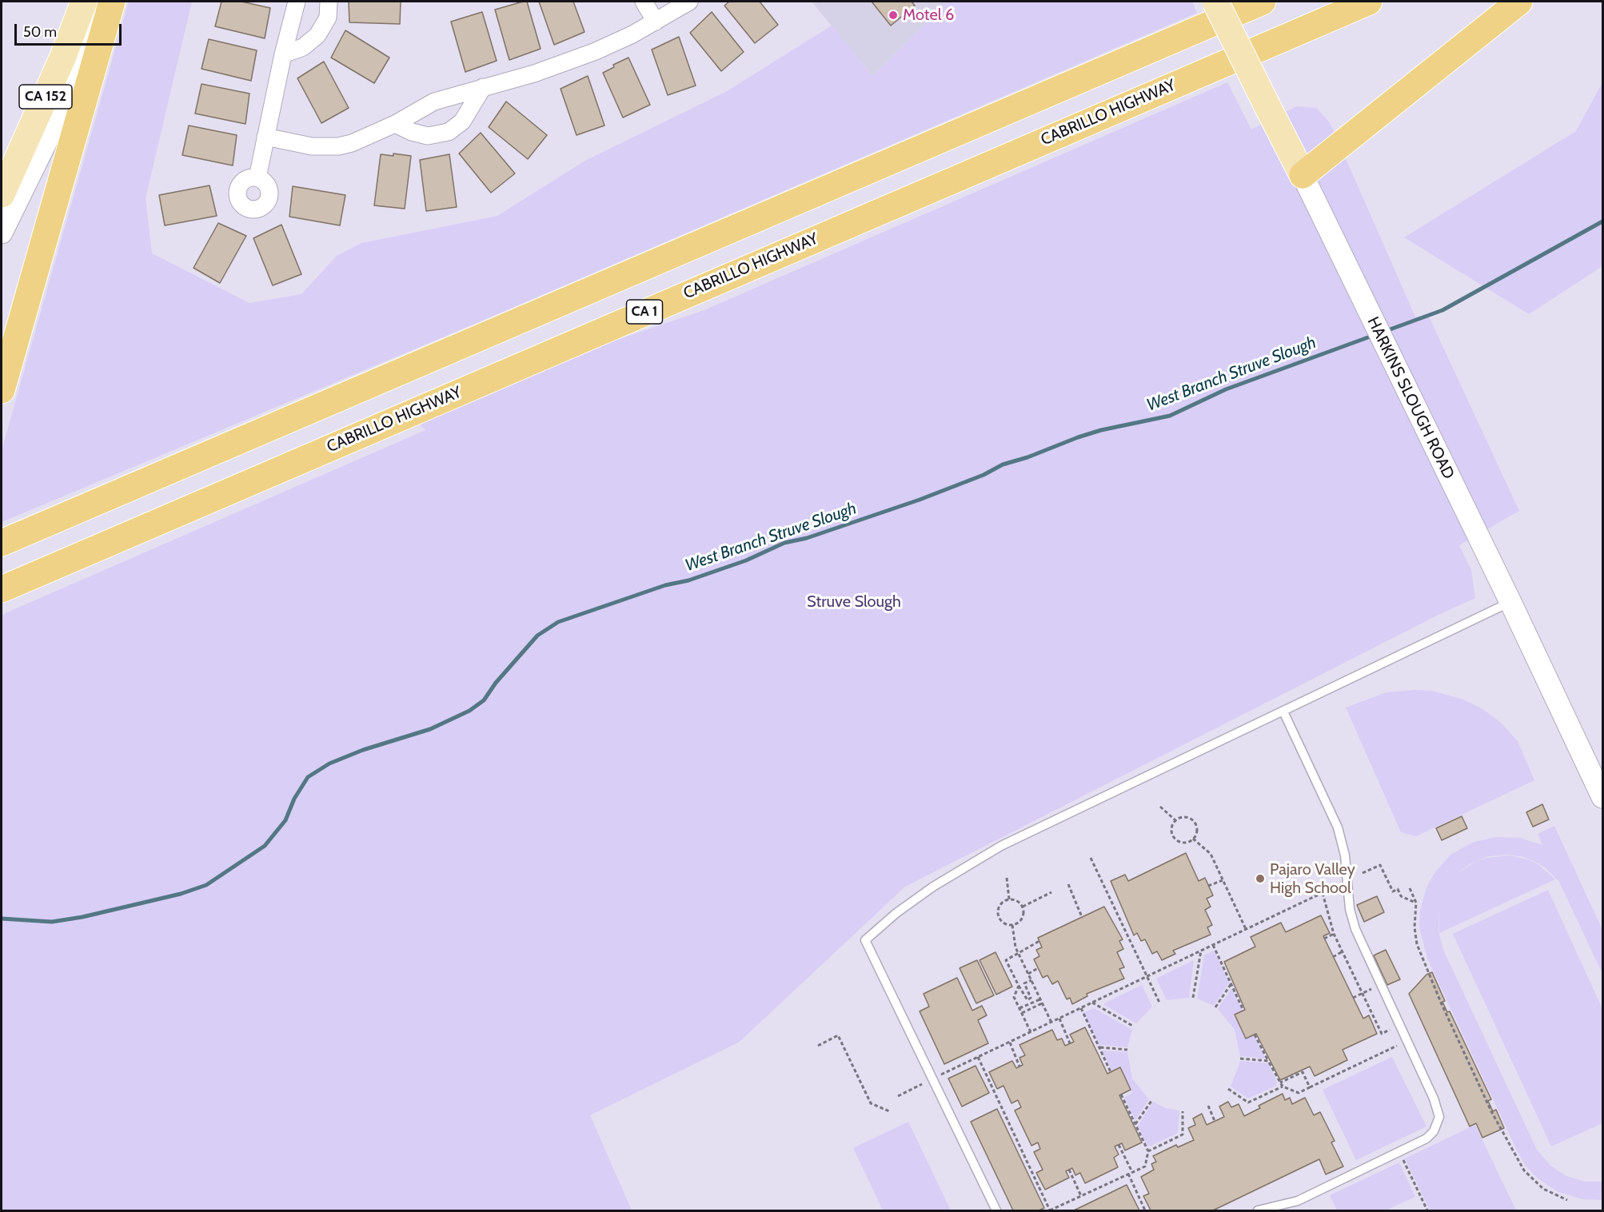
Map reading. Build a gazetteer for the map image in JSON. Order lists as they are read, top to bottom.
{
  "streets": {
    "highway": ["CABRILLO HIGHWAY", "CA 1"],
    "main road": ["CA 152", "HARKINS SLOUGH ROAD"]
  },
  "water": ["West Branch Struve Slough"],
  "parks": ["Struve Slough"],
  "places": ["Motel 6", "Pajaro Valley High School"],
  "scale_bar": "50 m"
}
